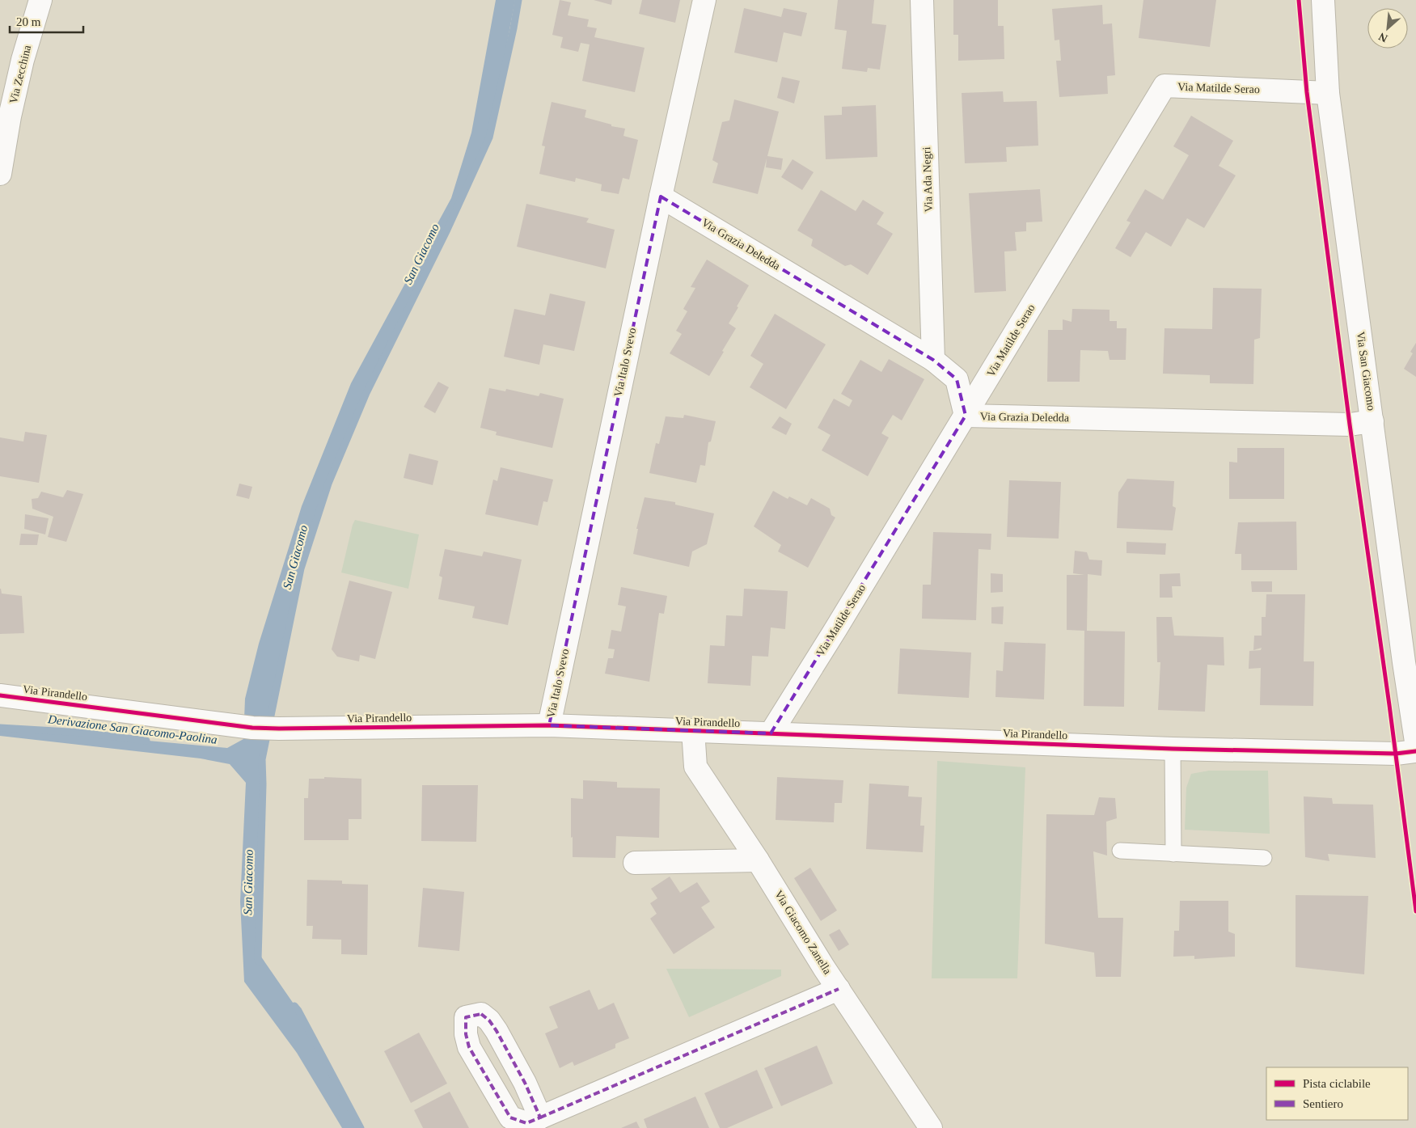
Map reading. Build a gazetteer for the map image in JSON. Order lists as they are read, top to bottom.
{
  "streets": {
    "street": [
      "Via Zecchina",
      "Via Matilde Serao",
      "Via Ada Negri",
      "Via Grazia Deledda",
      "Via Italo Svevo",
      "Via San Giacomo",
      "Via Pirandello",
      "Via Giacomo Zanella"
    ]
  },
  "crossings": [
    ["Via Matilde Serao", "Via Grazia Deledda"],
    ["Via Matilde Serao", "Via San Giacomo"],
    ["Via Matilde Serao", "Via Pirandello"],
    ["Via Ada Negri", "Via Grazia Deledda"],
    ["Via Grazia Deledda", "Via Italo Svevo"],
    ["Via Grazia Deledda", "Via San Giacomo"],
    ["Via Italo Svevo", "Via Pirandello"],
    ["Via Pirandello", "Via Giacomo Zanella"]
  ],
  "water": ["San Giacomo", "Derivazione San Giacomo-Paolina"],
  "legend": ["Pista ciclabile", "Sentiero"],
  "scale_bar": "20 m",
  "north": "bottom left"
}
